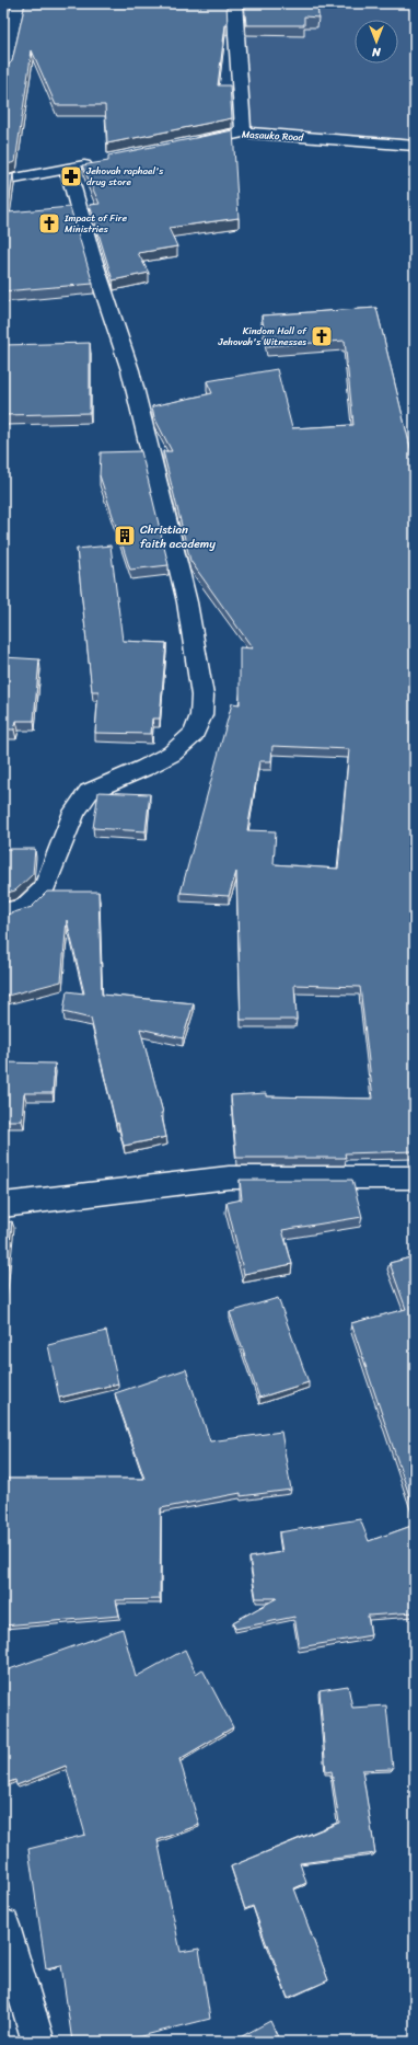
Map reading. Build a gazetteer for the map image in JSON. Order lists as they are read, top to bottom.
{
  "streets": {
    "street": ["Masauko Road"]
  },
  "places": {
    "pharmacy": ["Jehovah raphael's drug store"],
    "church": ["Impact of Fire Ministries", "Kindom Hall of Jehovah's Witnesses"],
    "building": ["Christian faith academy"]
  },
  "north": "bottom"
}
